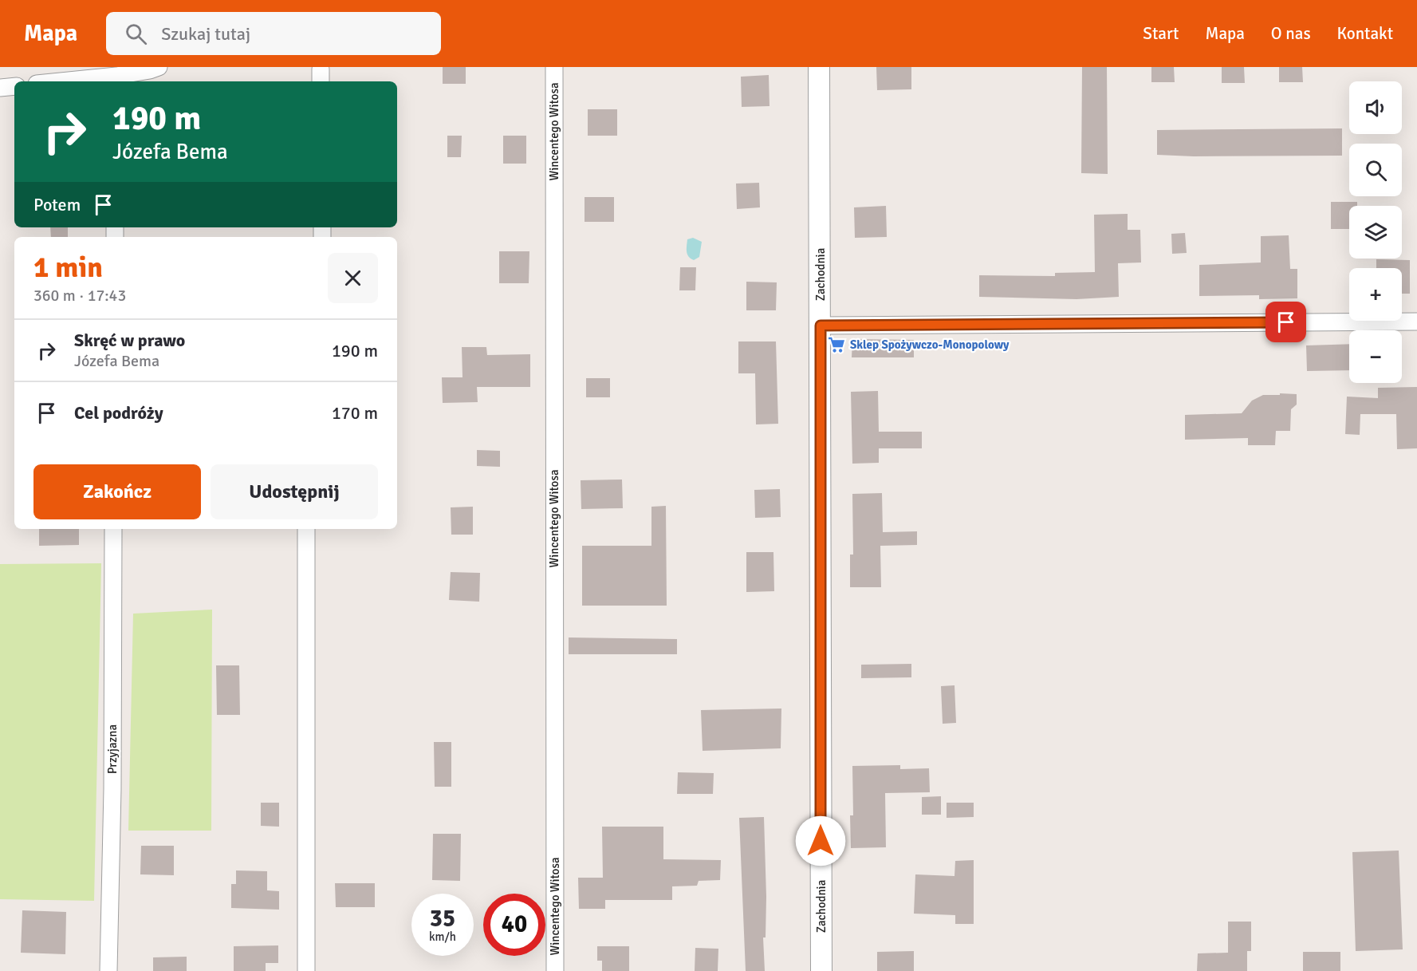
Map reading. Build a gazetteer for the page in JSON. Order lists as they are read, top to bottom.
{
  "streets": {
    "street": ["Wincentego Witosa", "Zachodnia", "Przyjazna"]
  },
  "places": {
    "supermarket": ["Sklep Spożywczo-Monopolowy"]
  },
  "page": {
    "header": "Mapa",
    "search": "Szukaj tutaj",
    "nav": [
      "Start",
      "Mapa",
      "O nas",
      "Kontakt"
    ],
    "map_buttons": ["+", "−"],
    "turn": ["190 m", "Józefa Bema"],
    "then": "Potem",
    "heading": ["1 min", "360 m · 17:43"],
    "list": [
      {
        "name": "Skręć w prawo",
        "note": "Józefa Bema",
        "value": "190 m"
      },
      {
        "name": "Cel podróży",
        "value": "170 m"
      }
    ],
    "buttons": ["Zakończ", "Udostępnij"],
    "speed": "35 km/h",
    "limit": "40"
  }
}
